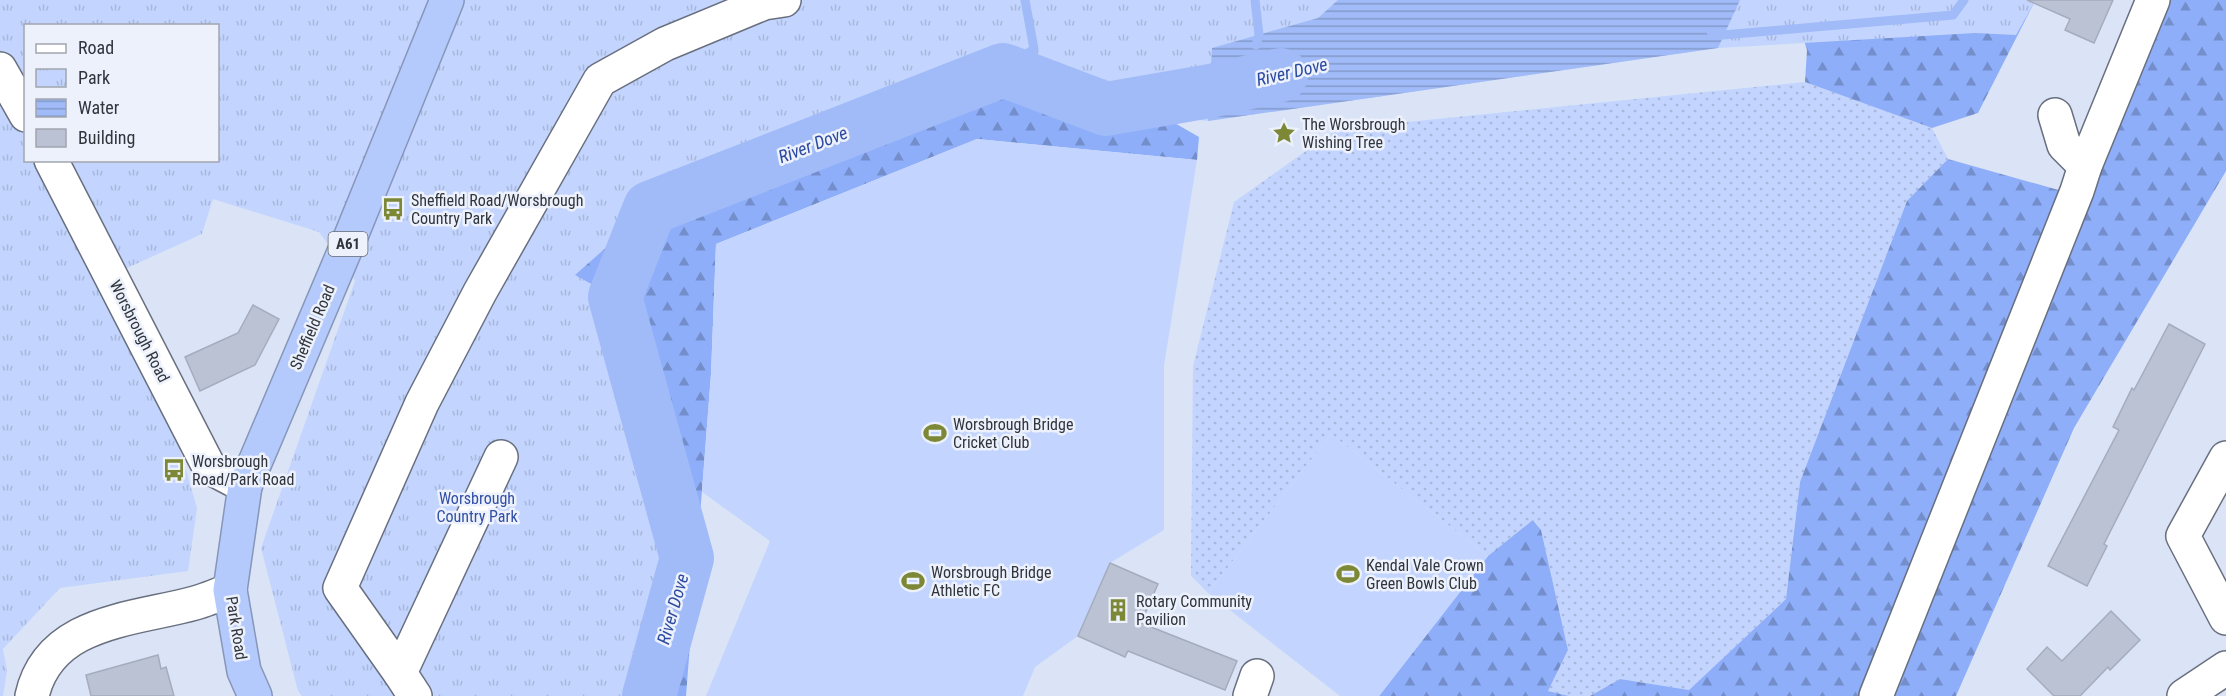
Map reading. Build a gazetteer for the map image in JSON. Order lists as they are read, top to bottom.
{
  "streets": {
    "highway": ["A61", "Sheffield Road", "Park Road"],
    "street": ["Worsbrough Road"]
  },
  "crossings": [
    ["Sheffield Road", "Worsbrough Road"],
    ["Sheffield Road", "Park Road"],
    ["Worsbrough Road", "Park Road"]
  ],
  "water": ["River Dove"],
  "parks": ["Worsbrough Country Park"],
  "places": {
    "place": ["The Worsbrough Wishing Tree"],
    "bus stop": ["Sheffield Road/Worsbrough Country Park", "Worsbrough Road/Park Road"],
    "sports": ["Worsbrough Bridge Cricket Club", "Kendal Vale Crown Green Bowls Club", "Worsbrough Bridge Athletic FC"],
    "building": ["Rotary Community Pavilion"]
  },
  "legend": [
    "Road",
    "Park",
    "Water",
    "Building"
  ]
}
